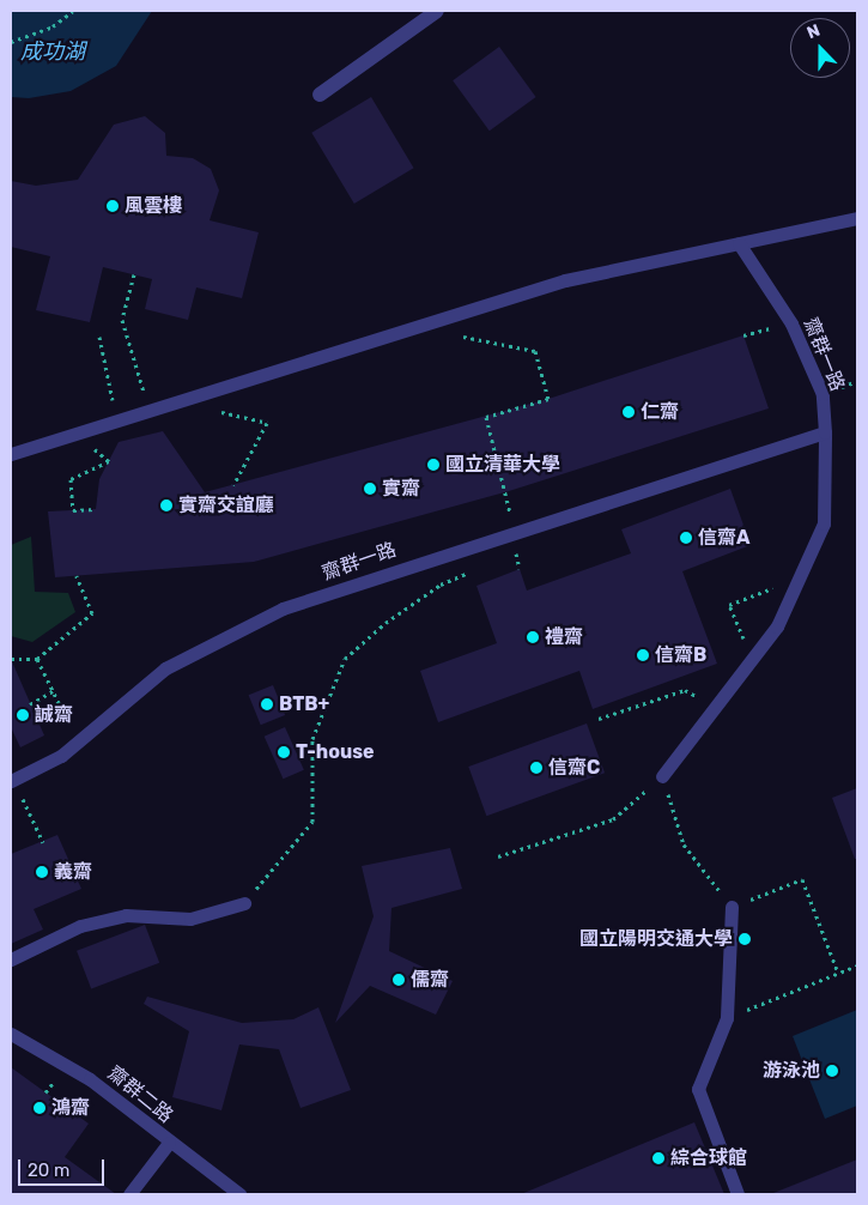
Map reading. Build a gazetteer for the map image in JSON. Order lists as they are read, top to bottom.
{
  "streets": {
    "lane": ["齋群一路", "齋群二路"]
  },
  "water": ["成功湖"],
  "places": [
    "風雲樓",
    "仁齋",
    "國立清華大學",
    "實齋",
    "實齋交誼廳",
    "信齋A",
    "禮齋",
    "信齋B",
    "BTB+",
    "誠齋",
    "T-house",
    "信齋C",
    "義齋",
    "國立陽明交通大學",
    "儒齋",
    "游泳池",
    "鴻齋",
    "綜合球館"
  ],
  "scale_bar": "20 m",
  "north": "top"
}
